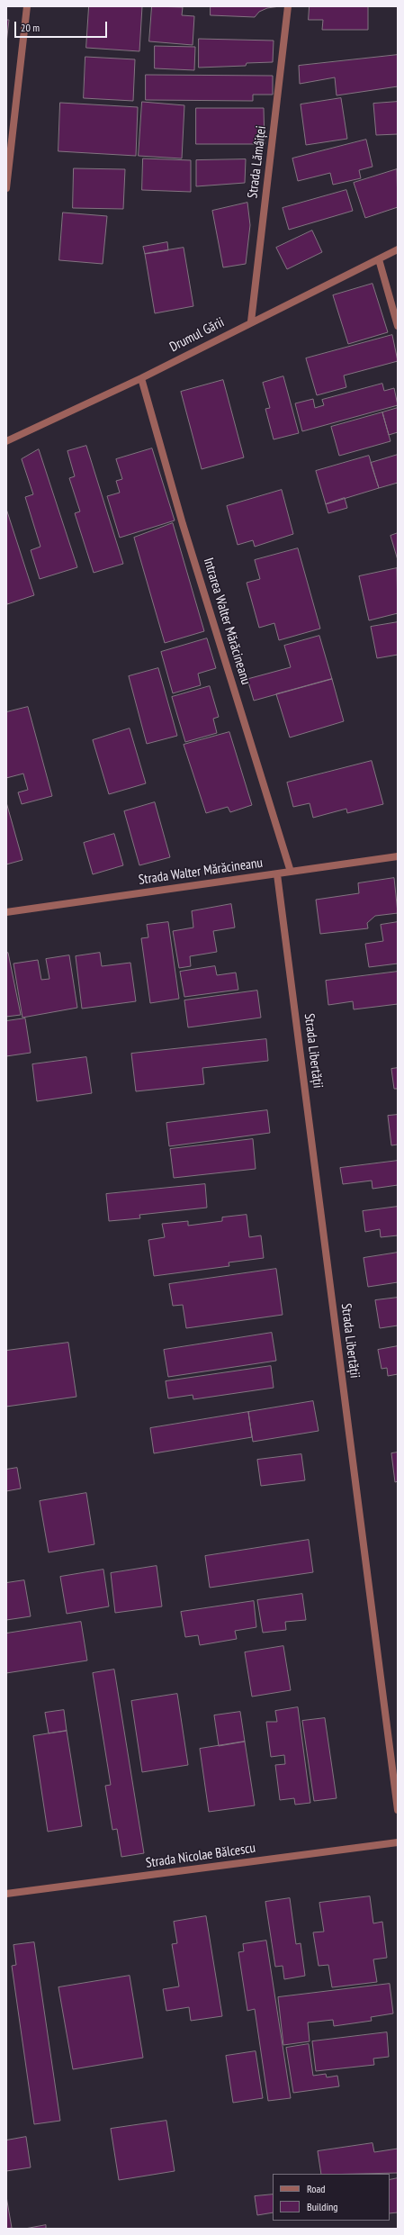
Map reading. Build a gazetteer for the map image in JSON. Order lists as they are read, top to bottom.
{
  "streets": {
    "street": [
      "Strada Lămâiței",
      "Drumul Gării",
      "Intrarea Walter Mărăcineanu",
      "Strada Walter Mărăcineanu",
      "Strada Libertății",
      "Strada Nicolae Bălcescu"
    ]
  },
  "crossings": [
    ["Strada Lămâiței", "Drumul Gării"],
    ["Drumul Gării", "Intrarea Walter Mărăcineanu"],
    ["Intrarea Walter Mărăcineanu", "Strada Walter Mărăcineanu"],
    ["Strada Walter Mărăcineanu", "Strada Libertății"]
  ],
  "legend": ["Road", "Building"],
  "scale_bar": "20 m"
}
